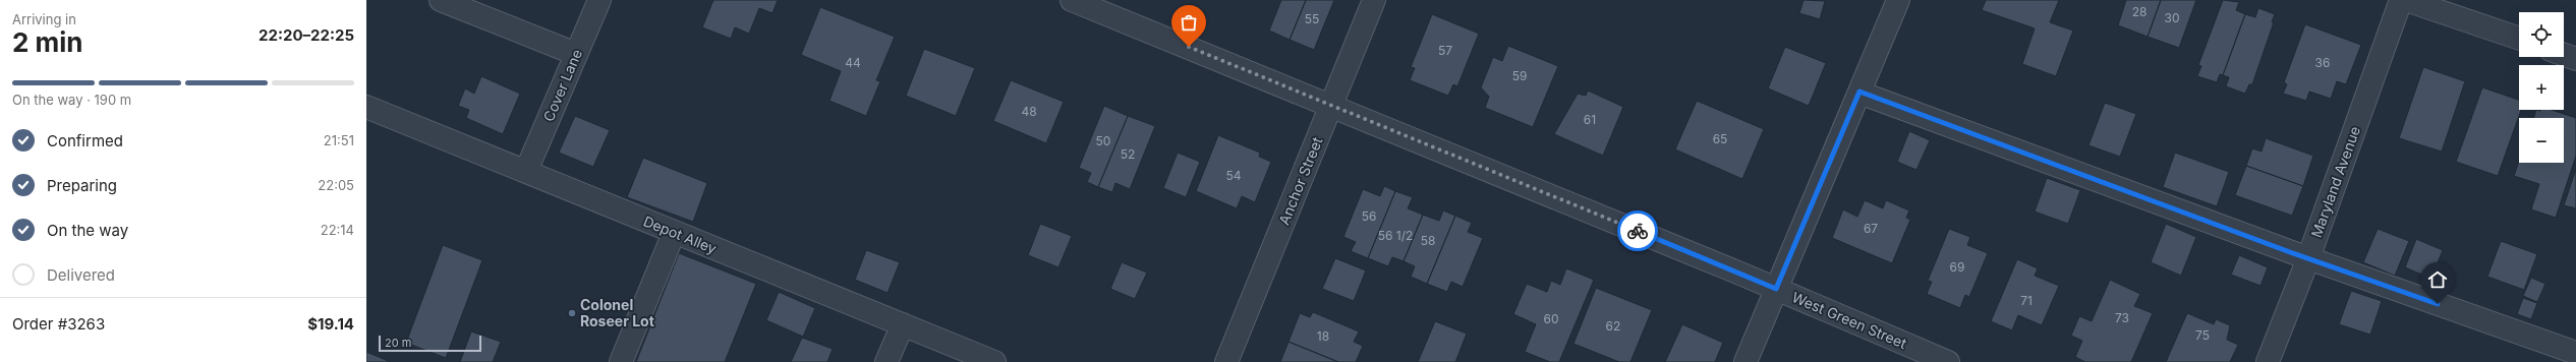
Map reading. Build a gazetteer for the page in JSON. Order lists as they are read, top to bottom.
{
  "streets": {
    "street": [
      "Cover Lane",
      "Anchor Street",
      "Maryland Avenue",
      "Depot Alley",
      "West Green Street"
    ]
  },
  "crossings": [
    ["Cover Lane", "Depot Alley"],
    ["Anchor Street", "West Green Street"]
  ],
  "places": ["Colonel Roseer Lot"],
  "house_numbers": [
    "28",
    "30",
    "55",
    "57",
    "44",
    "36",
    "59",
    "48",
    "61",
    "65",
    "50",
    "52",
    "54",
    "56",
    "67",
    "56 1/2",
    "58",
    "69",
    "71",
    "73",
    "60",
    "62",
    "75",
    "18"
  ],
  "scale_bar": "20 m",
  "page": {
    "heading": ["2 min", "Arriving in", "22:20–22:25"],
    "panel": ["Order #3263", "$19.14"],
    "map_buttons": ["+", "−"],
    "bar": "On the way · 190 m",
    "list": [
      ["Confirmed", "21:51"],
      ["Preparing", "22:05"],
      ["On the way", "22:14"],
      "Delivered"
    ],
    "scale": "20 m"
  }
}
